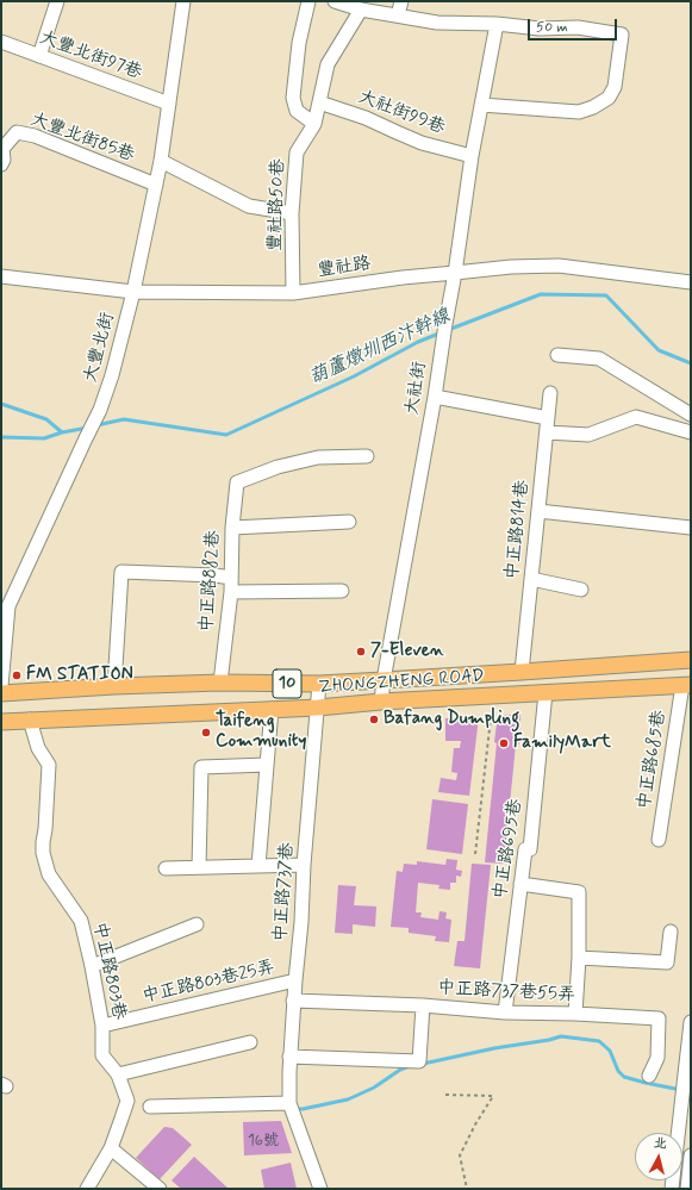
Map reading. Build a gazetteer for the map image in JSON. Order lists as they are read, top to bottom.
{
  "streets": {
    "main road": ["ZHONGZHENG ROAD", "10"],
    "street": [
      "大豐北街97巷",
      "大社街99巷",
      "大豐北街85巷",
      "豐社路50巷",
      "豐社路",
      "大豐北街",
      "大社街",
      "中正路814巷",
      "中正路882巷",
      "中正路685巷",
      "中正路695巷",
      "中正路737巷",
      "中正路803巷",
      "中正路803巷25弄",
      "中正路737巷55弄"
    ]
  },
  "crossings": [
    ["大豐北街97巷", "大豐北街"],
    ["大社街99巷", "豐社路50巷"],
    ["大社街99巷", "大社街"],
    ["大豐北街85巷", "大豐北街"],
    ["豐社路50巷", "豐社路"],
    ["豐社路", "大豐北街"],
    ["豐社路", "大社街"],
    ["大社街", "ZHONGZHENG ROAD"],
    ["中正路814巷", "ZHONGZHENG ROAD"],
    ["中正路882巷", "ZHONGZHENG ROAD"],
    ["ZHONGZHENG ROAD", "中正路685巷"],
    ["ZHONGZHENG ROAD", "中正路695巷"],
    ["ZHONGZHENG ROAD", "中正路737巷"],
    ["ZHONGZHENG ROAD", "中正路803巷"],
    ["中正路695巷", "中正路737巷55弄"],
    ["中正路737巷", "中正路803巷25弄"],
    ["中正路737巷", "中正路737巷55弄"],
    ["中正路803巷", "中正路803巷25弄"]
  ],
  "water": ["葫蘆燉圳西汴幹線"],
  "places": [
    "7-Eleven",
    "FM STATION",
    "Bafang Dumpling",
    "Taifeng Community",
    "FamilyMart"
  ],
  "house_numbers": ["16號"],
  "scale_bar": "50 m",
  "north": "top"
}
